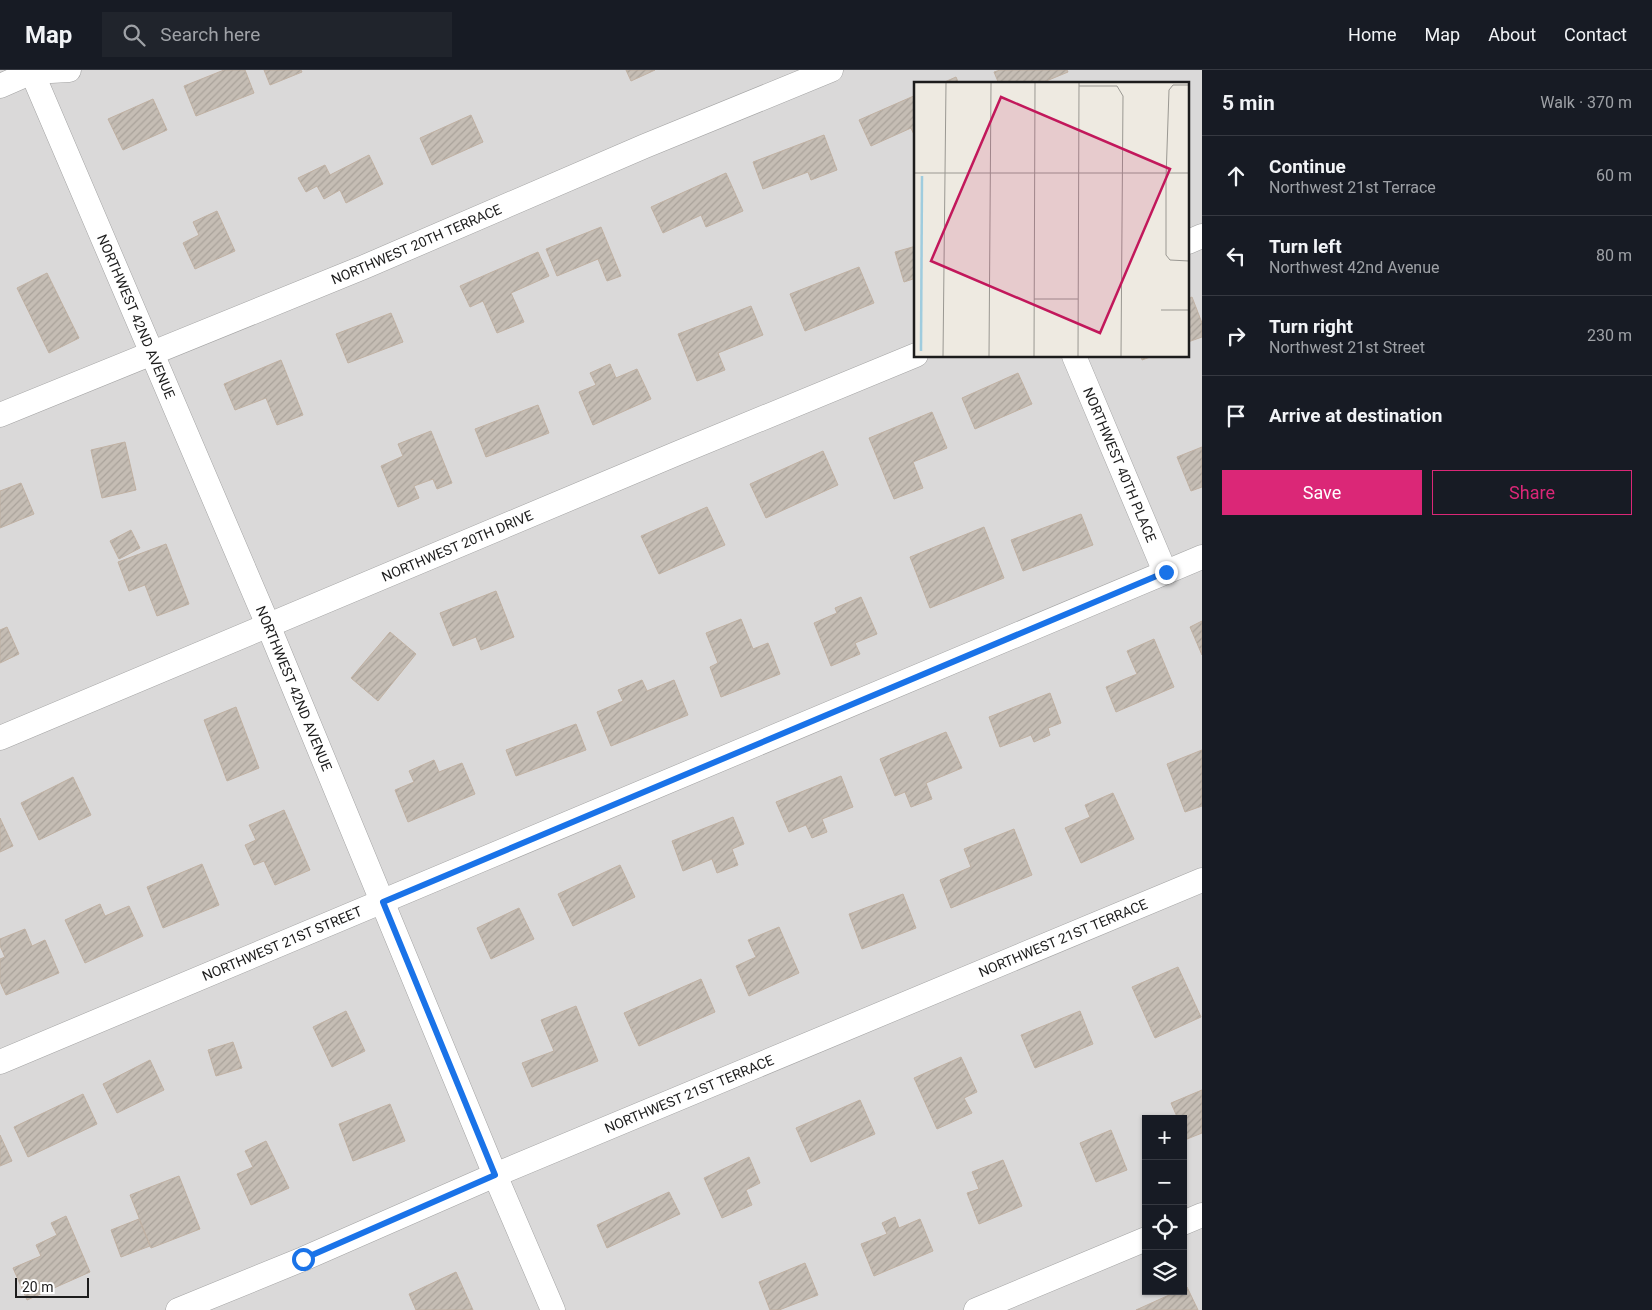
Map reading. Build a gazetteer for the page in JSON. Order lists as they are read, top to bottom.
{
  "streets": {
    "street": [
      "NORTHWEST 20TH TERRACE",
      "NORTHWEST 42ND AVENUE",
      "NORTHWEST 40TH PLACE",
      "NORTHWEST 20TH DRIVE",
      "NORTHWEST 21ST TERRACE",
      "NORTHWEST 21ST STREET"
    ]
  },
  "crossings": [
    ["NORTHWEST 20TH TERRACE", "NORTHWEST 42ND AVENUE"],
    ["NORTHWEST 42ND AVENUE", "NORTHWEST 20TH DRIVE"],
    ["NORTHWEST 42ND AVENUE", "NORTHWEST 21ST TERRACE"],
    ["NORTHWEST 42ND AVENUE", "NORTHWEST 21ST STREET"],
    ["NORTHWEST 40TH PLACE", "NORTHWEST 21ST STREET"]
  ],
  "scale_bar": "20 m",
  "page": {
    "header": "Map",
    "search": "Search here",
    "nav": [
      "Home",
      "Map",
      "About",
      "Contact"
    ],
    "heading": ["5 min", "Walk · 370 m"],
    "list": [
      ["Continue", "Northwest 21st Terrace", "60 m"],
      ["Turn left", "Northwest 42nd Avenue", "80 m"],
      ["Turn right", "Northwest 21st Street", "230 m"],
      "Arrive at destination"
    ],
    "buttons": ["Save", "Share"],
    "map_buttons": ["+", "−"],
    "scale": "20 m"
  }
}
